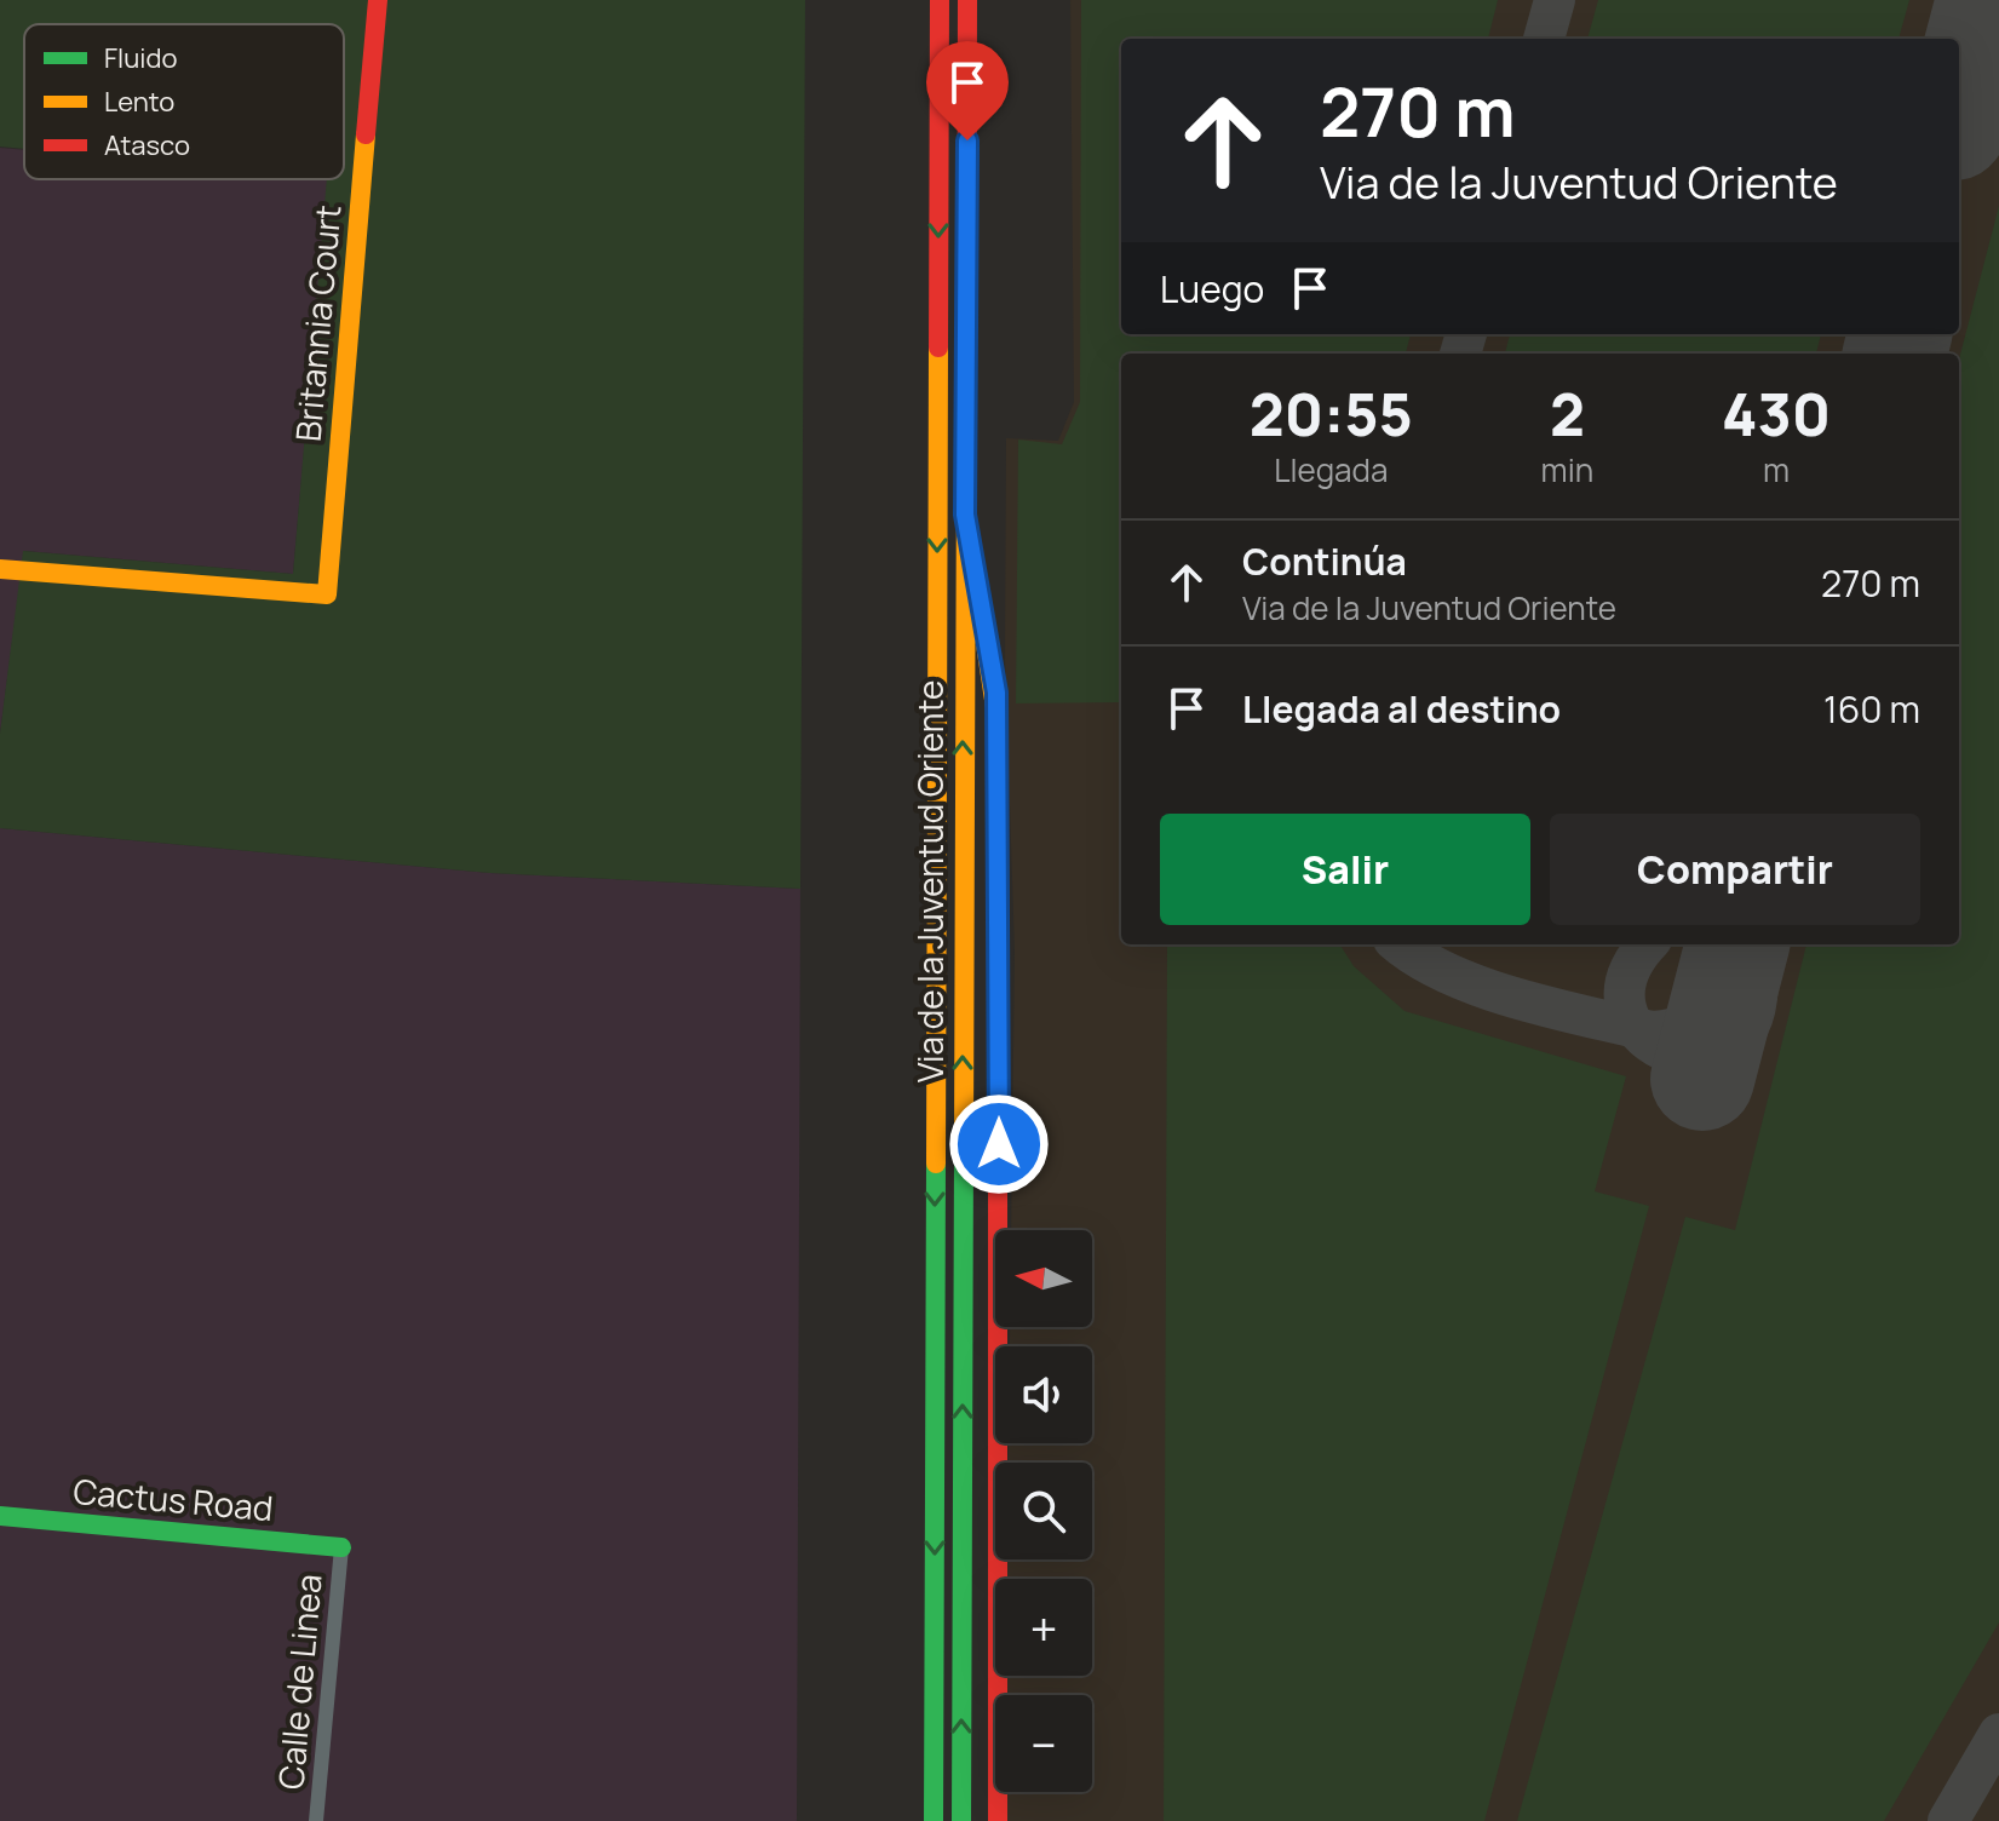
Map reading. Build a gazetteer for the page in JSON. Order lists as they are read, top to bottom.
{
  "streets": {
    "main road": ["Britannia Court", "Via de la Juventud Oriente", "Cactus Road"],
    "street": ["Calle de Linea"]
  },
  "crossings": [
    ["Cactus Road", "Calle de Linea"]
  ],
  "legend": ["Fluido", "Lento", "Atasco"],
  "north": "left",
  "page": {
    "turn": ["270 m", "Via de la Juventud Oriente"],
    "then": "Luego",
    "eta": [
      "20:55",
      "Llegada",
      "2",
      "min",
      "430",
      "m"
    ],
    "list": [
      {
        "name": "Continúa",
        "note": "Via de la Juventud Oriente",
        "value": "270 m"
      },
      {
        "name": "Llegada al destino",
        "value": "160 m"
      }
    ],
    "buttons": ["Salir", "Compartir"],
    "map_buttons": ["+", "−"]
  }
}
